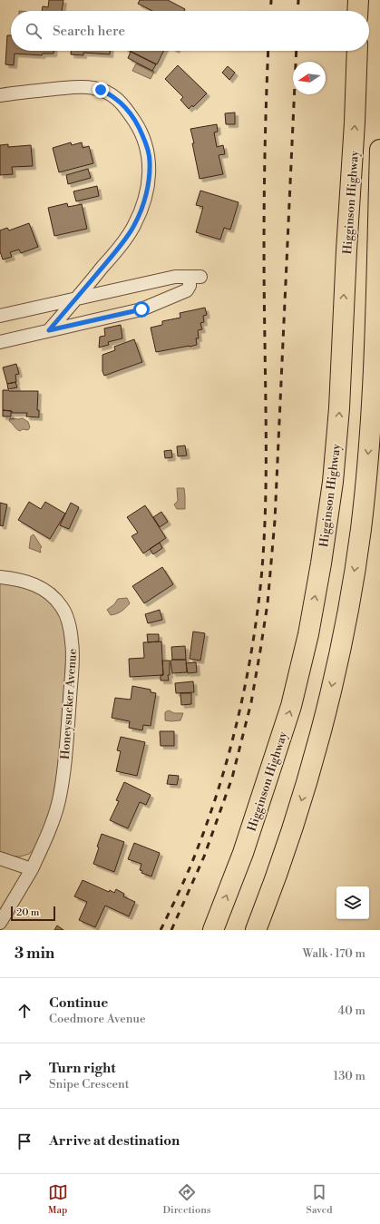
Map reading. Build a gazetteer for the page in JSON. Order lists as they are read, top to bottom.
{
  "streets": {
    "highway": ["Higginson Highway"],
    "street": ["Honeysucker Avenue"]
  },
  "scale_bar": "20 m",
  "north": "left",
  "page": {
    "search": "Search here",
    "scale": "20 m",
    "heading": ["3 min", "Walk · 170 m"],
    "list": [
      ["Continue", "Coedmore Avenue", "40 m"],
      ["Turn right", "Snipe Crescent", "130 m"],
      "Arrive at destination"
    ],
    "nav": ["Map", "Directions", "Saved"]
  }
}
